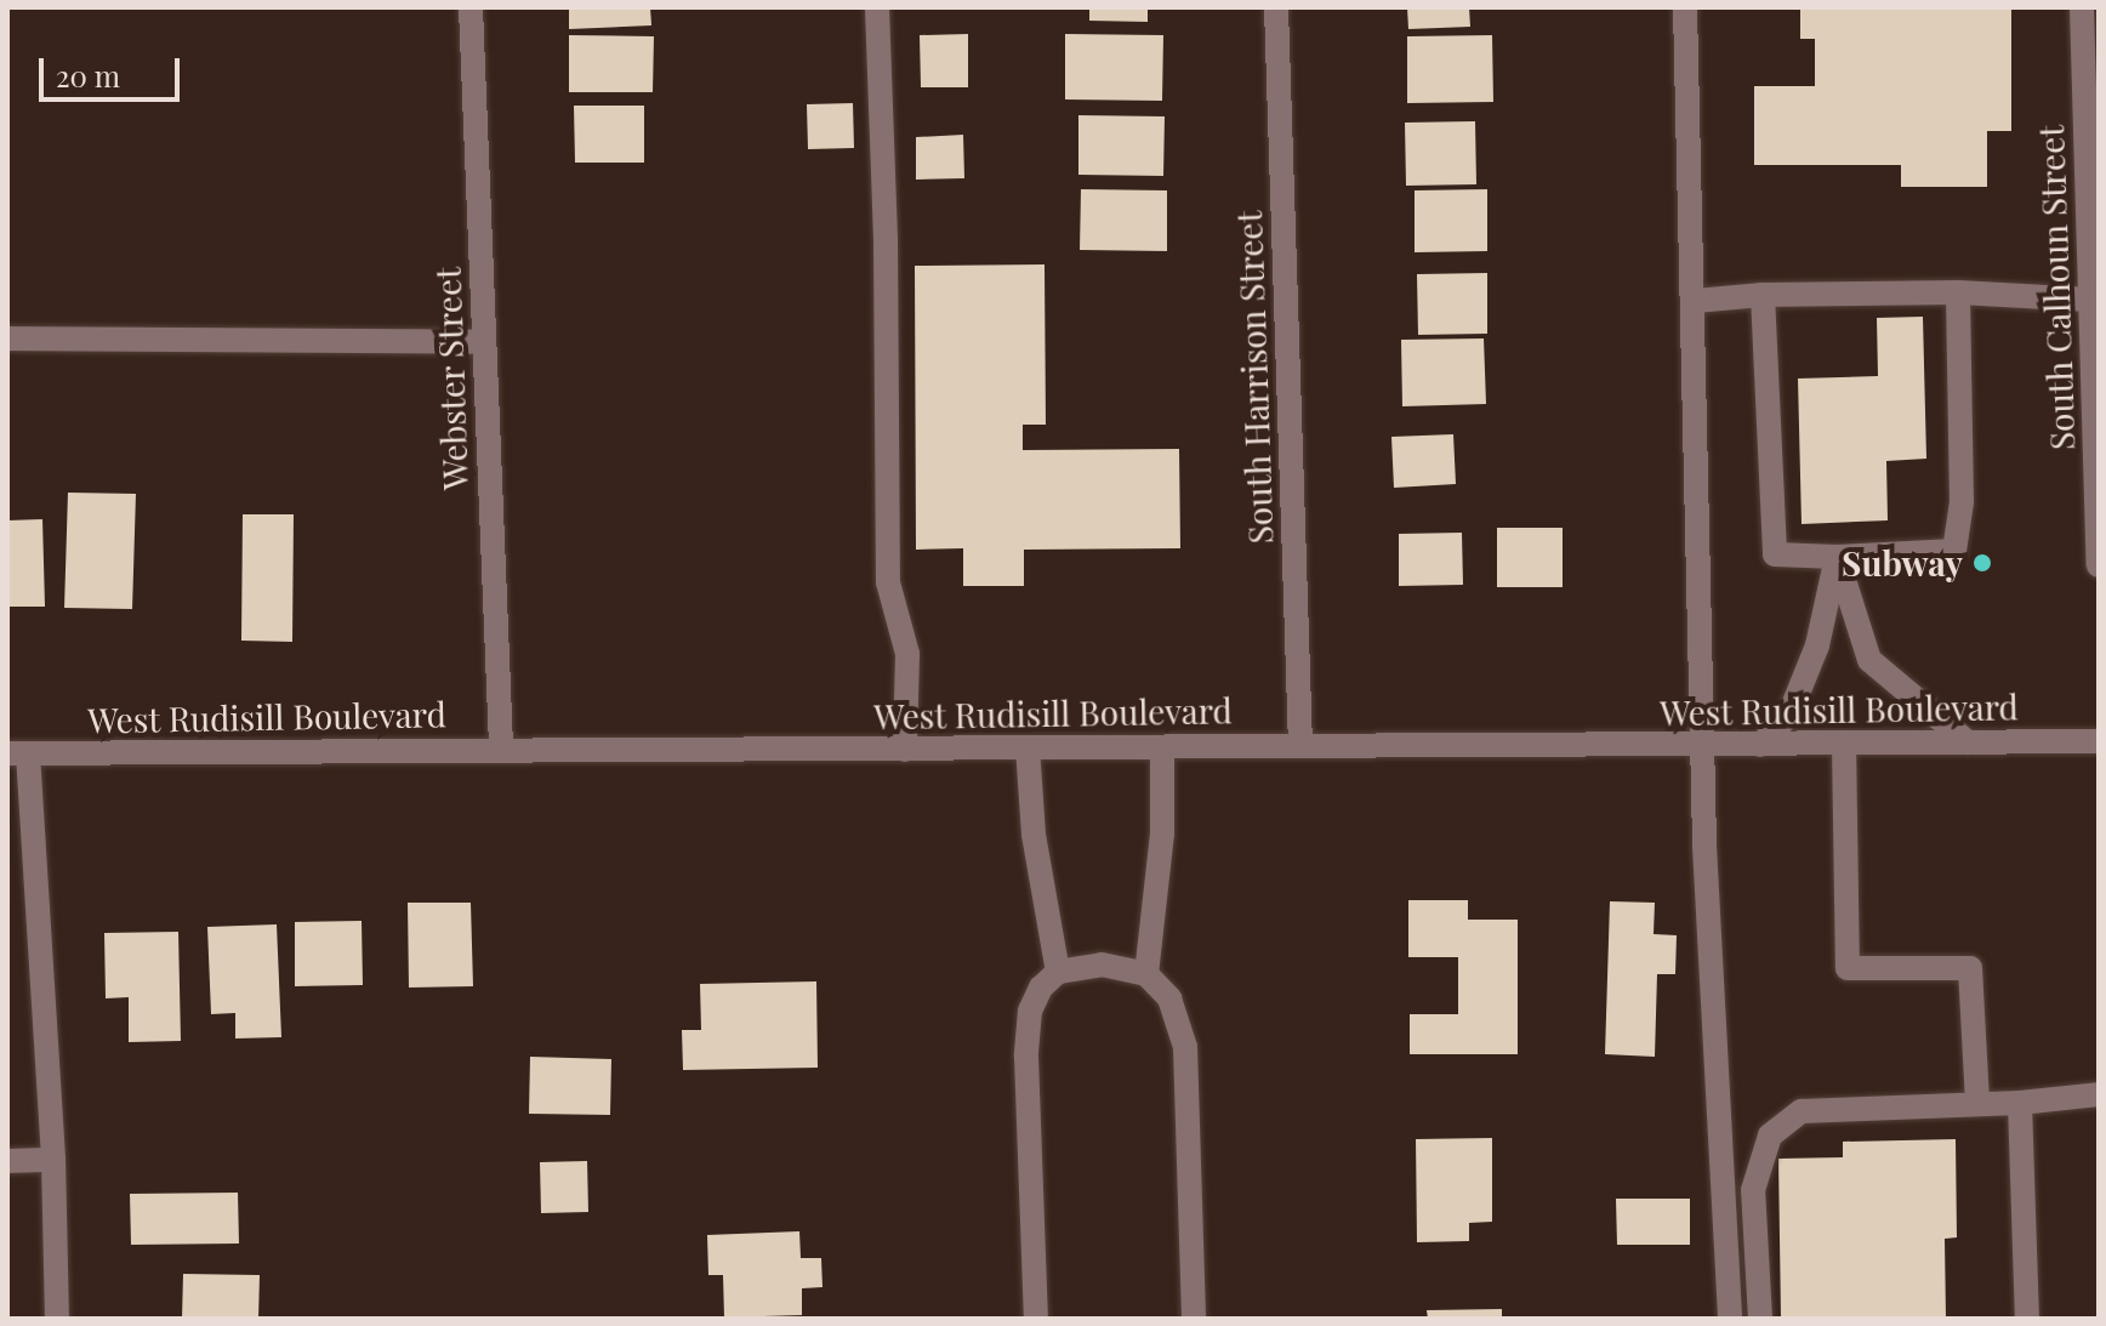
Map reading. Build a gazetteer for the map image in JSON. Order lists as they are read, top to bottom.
{
  "streets": {
    "street": [
      "South Calhoun Street",
      "South Harrison Street",
      "Webster Street",
      "West Rudisill Boulevard"
    ]
  },
  "crossings": [
    ["South Harrison Street", "West Rudisill Boulevard"],
    ["Webster Street", "West Rudisill Boulevard"]
  ],
  "places": ["Subway"],
  "scale_bar": "20 m"
}
